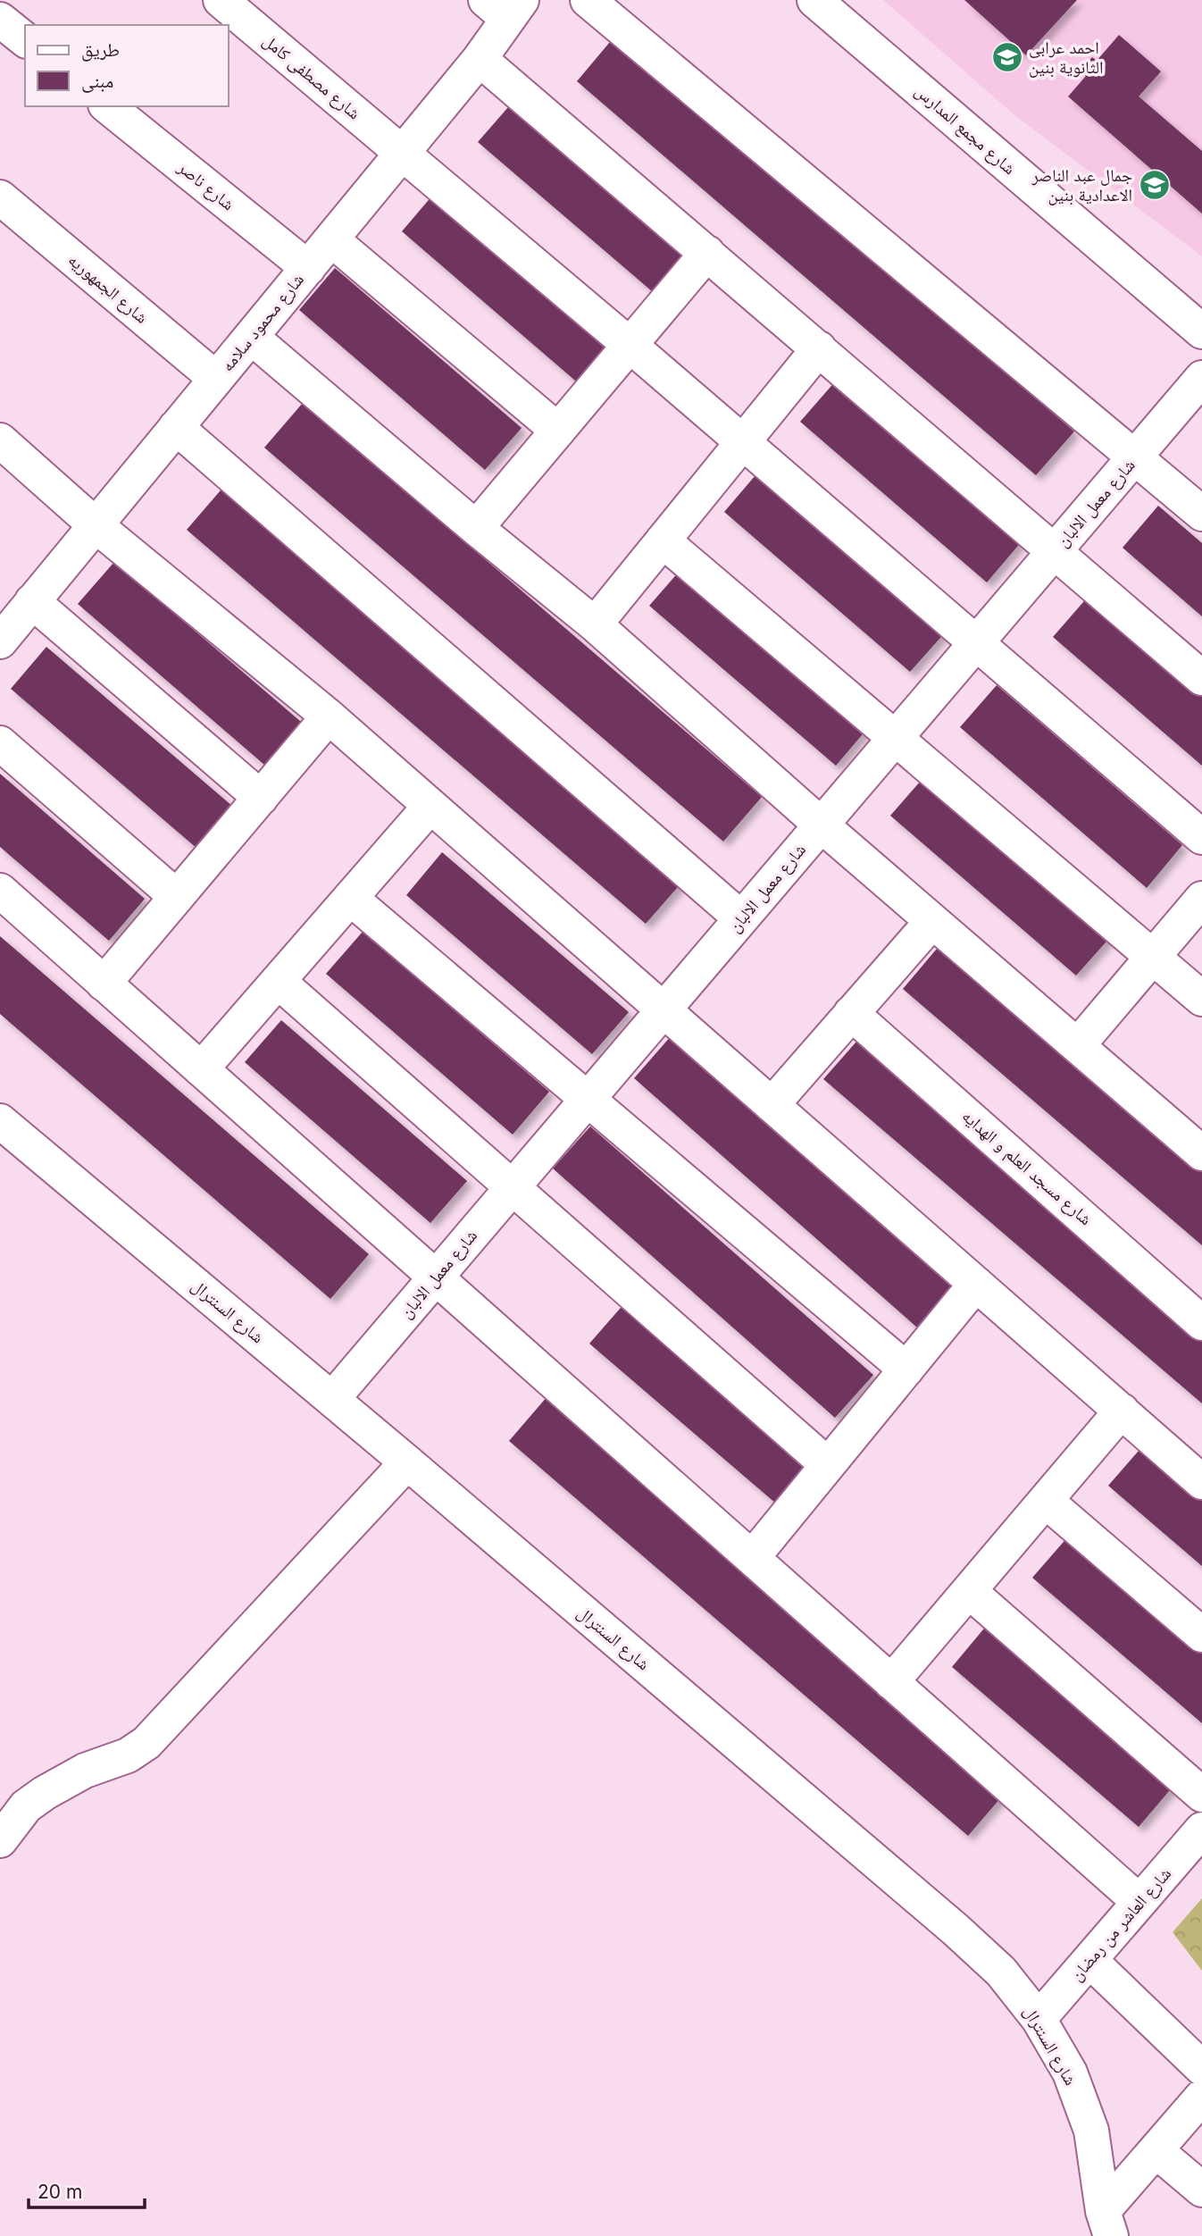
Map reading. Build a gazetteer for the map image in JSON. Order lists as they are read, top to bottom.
{
  "streets": {
    "street": [
      "شارع مصطفى كامل",
      "شارع مجمع المدارس",
      "شارع ناصر",
      "شارع الجمهوريه",
      "شارع محمود سلامه",
      "شارع معمل الالبان",
      "شارع مسجد العلم و الهدايه",
      "شارع السنترال",
      "شارع العاشر من رمضان"
    ]
  },
  "crossings": [
    ["شارع مصطفى كامل", "شارع محمود سلامه"],
    ["شارع مصطفى كامل", "شارع معمل الالبان"],
    ["شارع ناصر", "شارع محمود سلامه"],
    ["شارع الجمهوريه", "شارع محمود سلامه"],
    ["شارع معمل الالبان", "شارع السنترال"],
    ["شارع السنترال", "شارع العاشر من رمضان"]
  ],
  "places": {
    "school or university": ["احمد عرابى الثانوية بنين", "جمال عبد الناصر الاعدادية بنين"]
  },
  "legend": ["طريق", "مبنى"],
  "scale_bar": "20 m"
}
